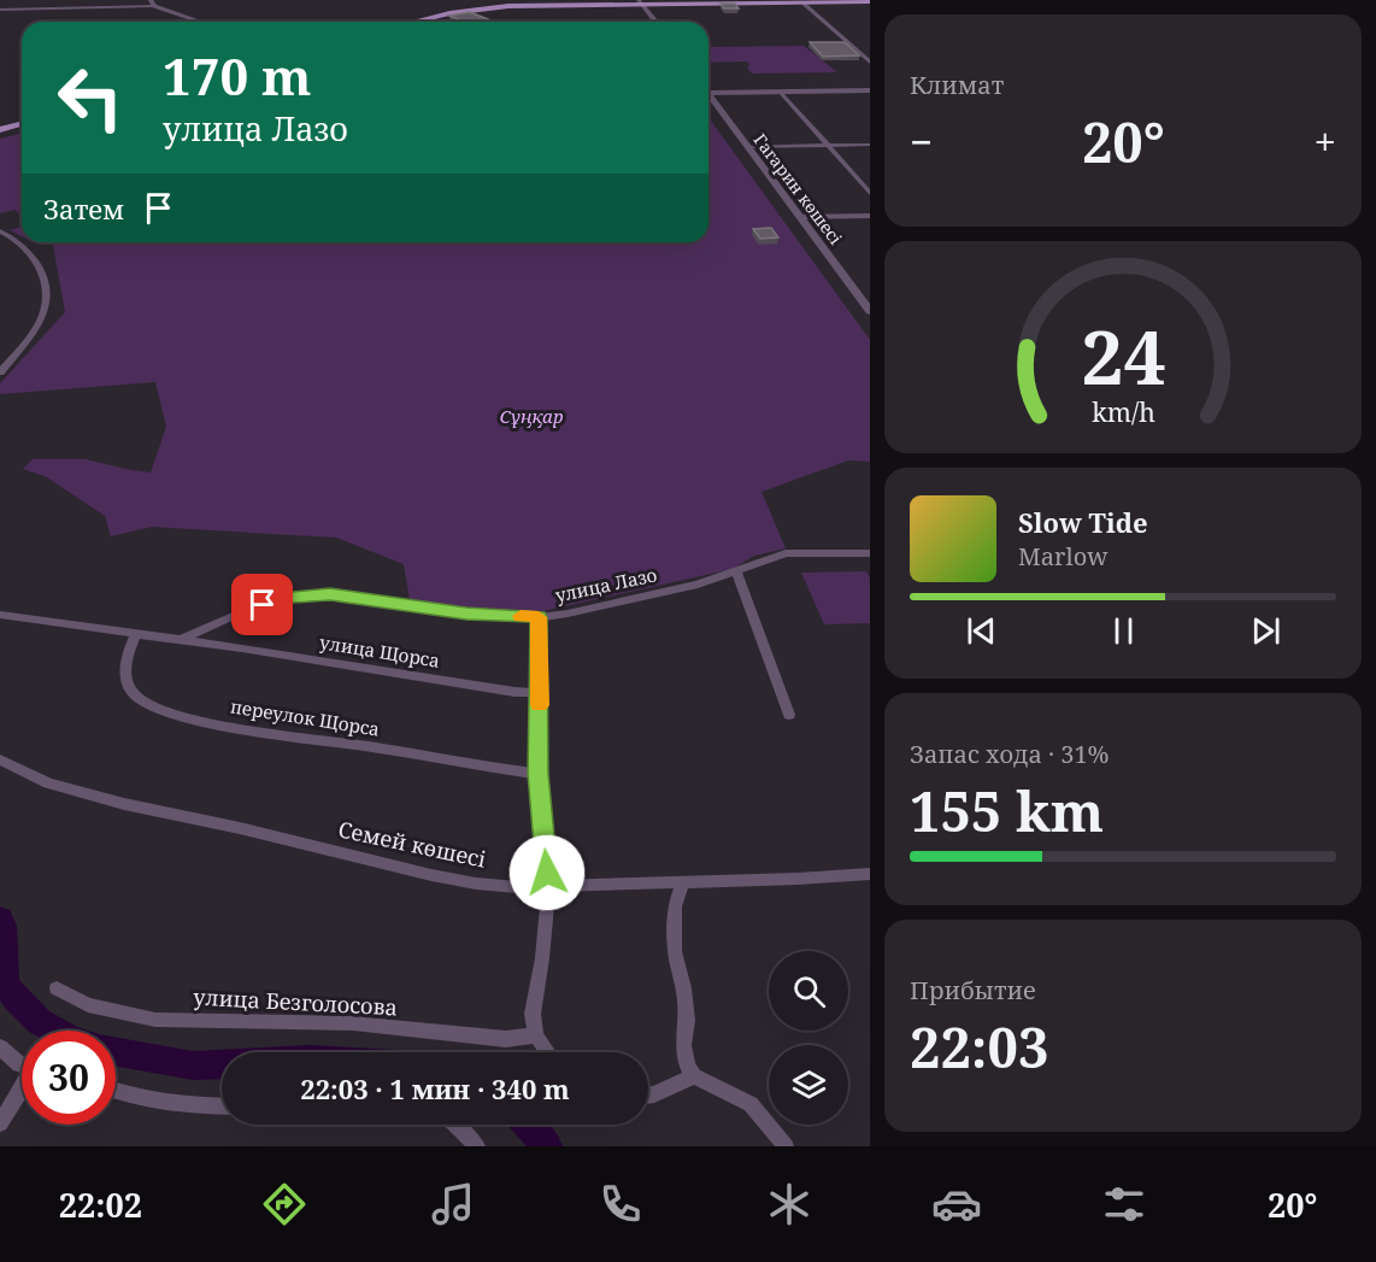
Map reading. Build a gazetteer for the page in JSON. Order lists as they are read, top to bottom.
{
  "streets": {
    "street": [
      "Гагарин көшесі",
      "улица Лазо",
      "улица Щорса",
      "переулок Щорса",
      "Семей көшесі",
      "улица Безголосова"
    ]
  },
  "crossings": [
    ["улица Лазо", "улица Щорса"],
    ["улица Щорса", "переулок Щорса"]
  ],
  "parks": ["Сұңқар"],
  "page": {
    "tile": [
      "Климат",
      ["Запас хода · 31%", "155 km"],
      ["Прибытие", "22:03"]
    ],
    "turn": ["170 m", "улица Лазо"],
    "heat": ["−", "20°", "+"],
    "then": "Затем",
    "song": ["Slow Tide", "Marlow"],
    "limit": "30",
    "trip": "22:03 · 1 мин · 340 m",
    "tabs": ["22:02", "20°"],
    "gauge": ["24", "km/h"]
  }
}
